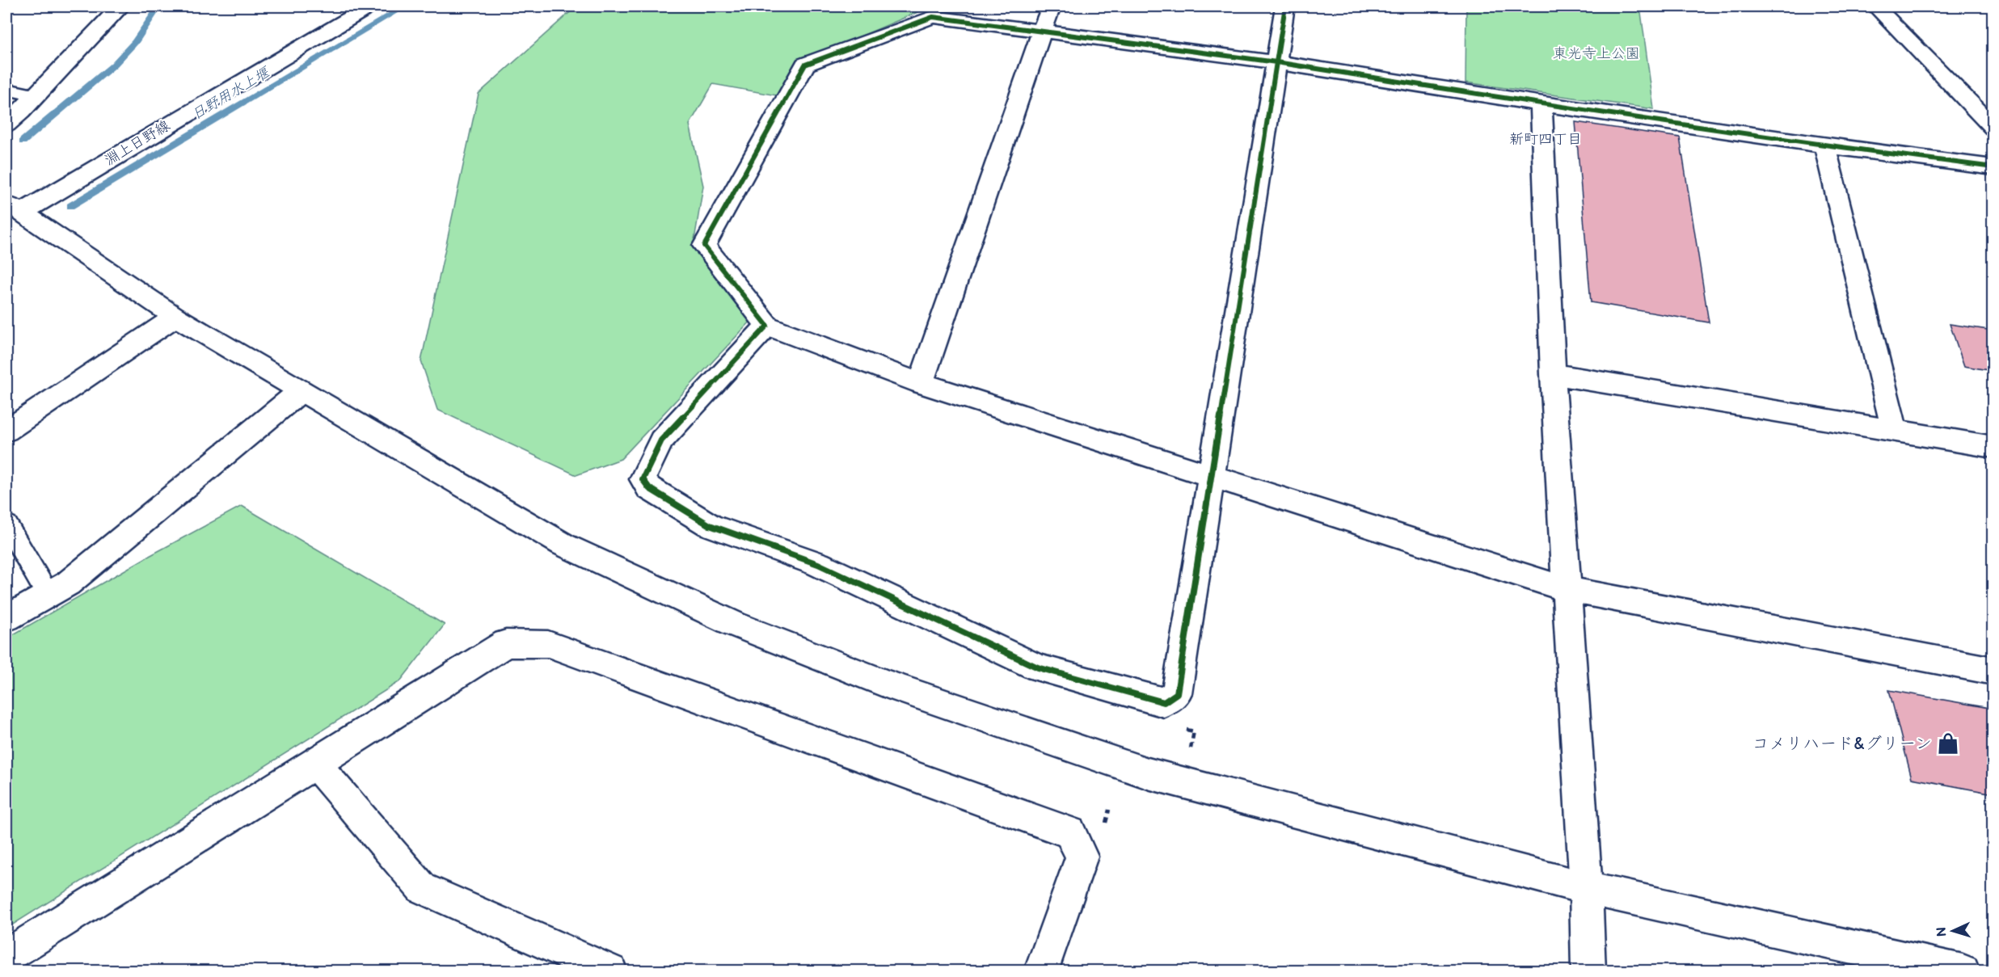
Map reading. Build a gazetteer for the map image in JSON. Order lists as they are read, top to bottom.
{
  "streets": {
    "street": ["淵上日野線"]
  },
  "districts": ["新町四丁目"],
  "water": ["日野用水上堰"],
  "parks": ["東光寺上公園"],
  "places": {
    "shop": ["コメリハード&グリーン"]
  },
  "north": "left"
}
